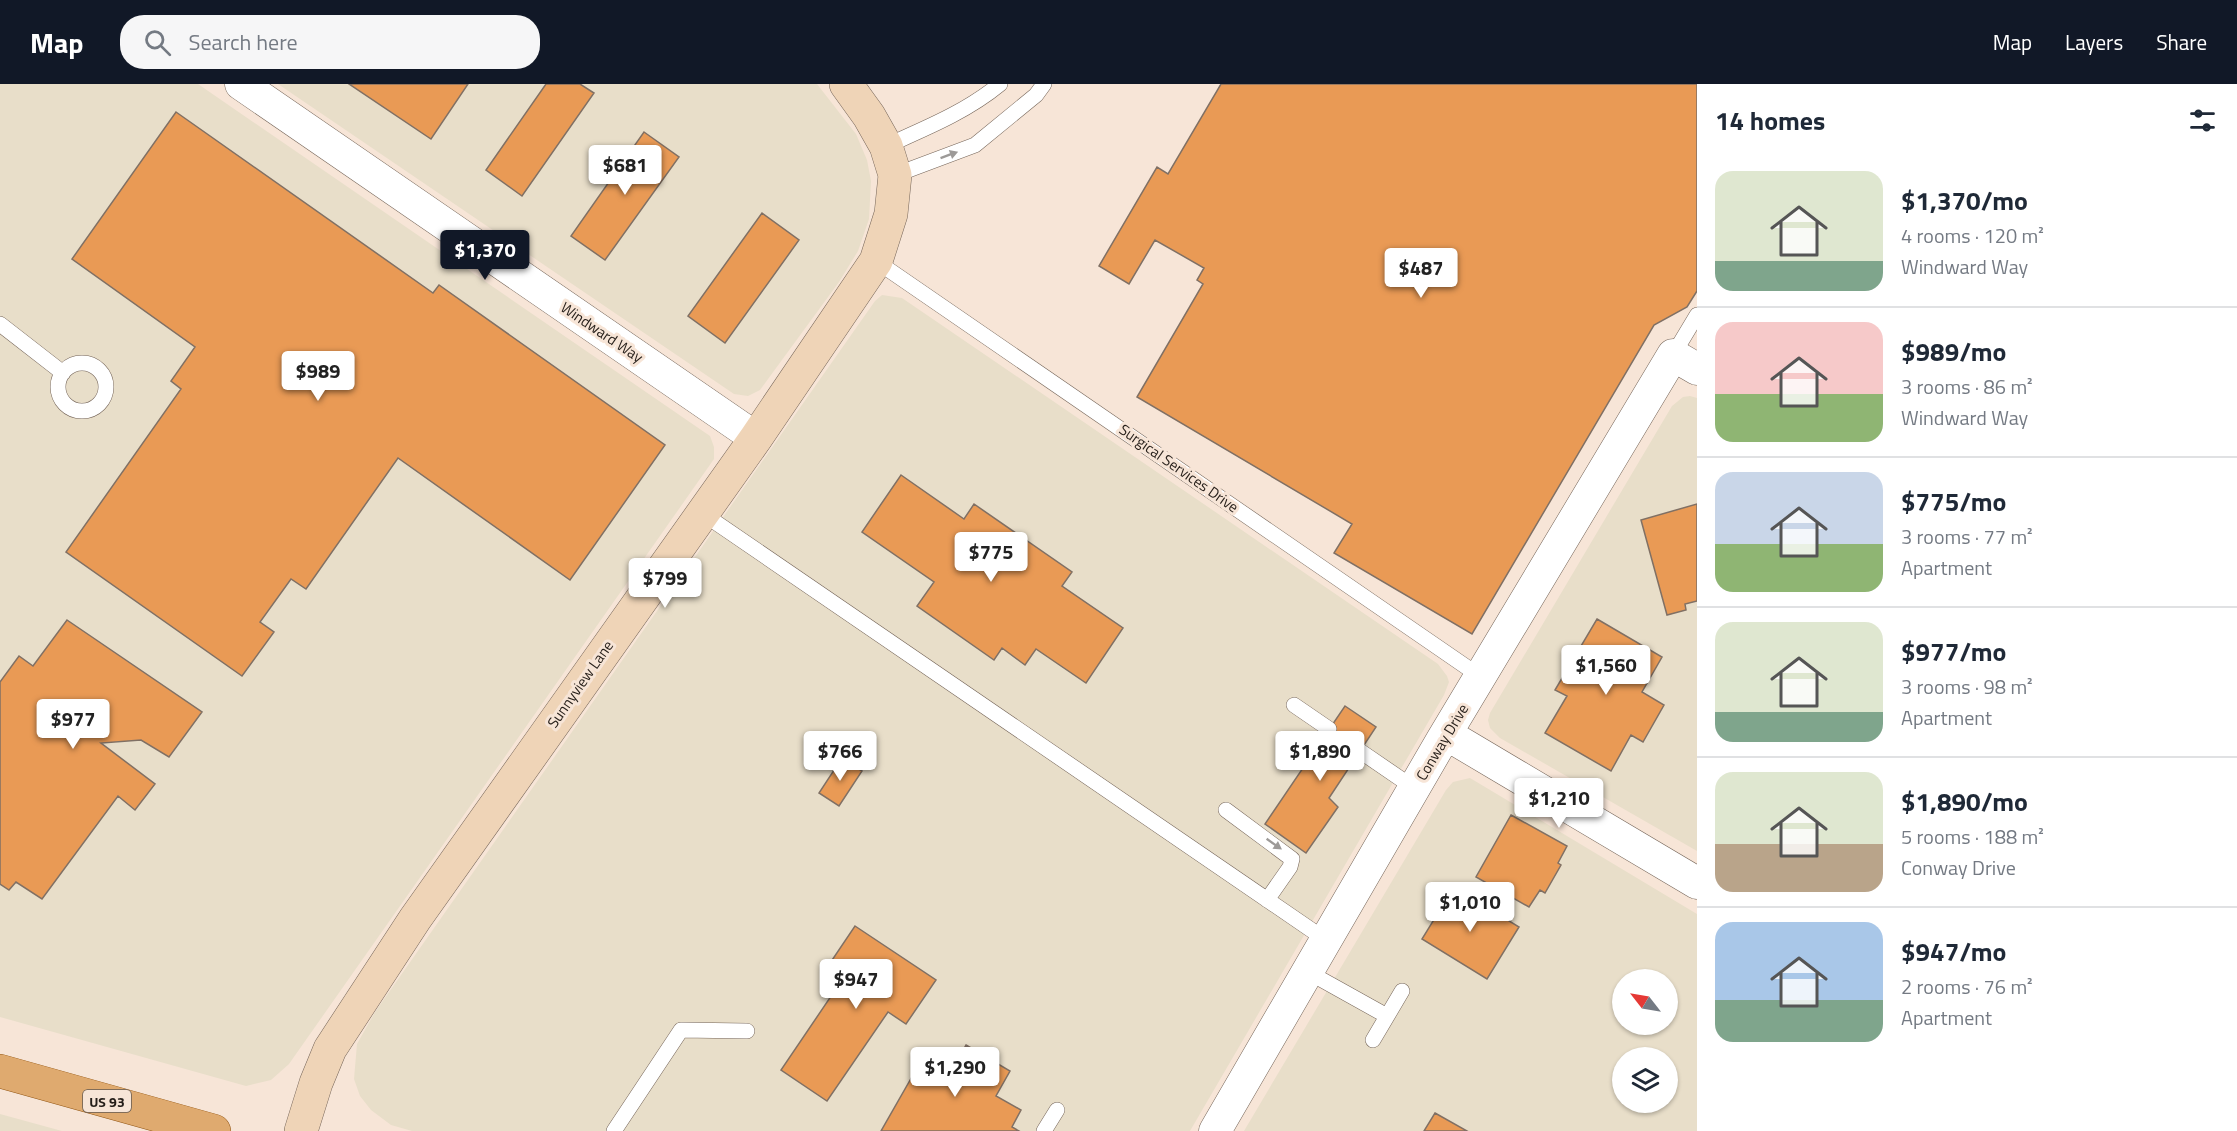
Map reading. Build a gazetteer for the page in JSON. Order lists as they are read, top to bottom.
{
  "streets": {
    "main road": ["US 93"],
    "street": ["Windward Way", "Sunnyview Lane", "Conway Drive"],
    "lane": ["Surgical Services Drive"]
  },
  "crossings": [
    ["Windward Way", "Sunnyview Lane"],
    ["Surgical Services Drive", "Sunnyview Lane"],
    ["Surgical Services Drive", "Conway Drive"]
  ],
  "north": "top left",
  "page": {
    "header": "Map",
    "search": "Search here",
    "nav": ["Map", "Layers", "Share"],
    "heading": "14 homes",
    "price": [
      "$681",
      "$1,370",
      "$487",
      "$989",
      "$775",
      "$799",
      "$1,560",
      "$977",
      "$766",
      "$1,890",
      "$1,210",
      "$1,010",
      "$947",
      "$1,290"
    ],
    "list": [
      {
        "name": "$1,370/mo",
        "note": "4 rooms · 120 m² · Windward Way"
      },
      {
        "name": "$989/mo",
        "note": "3 rooms · 86 m² · Windward Way"
      },
      {
        "name": "$775/mo",
        "note": "3 rooms · 77 m² · Apartment"
      },
      {
        "name": "$977/mo",
        "note": "3 rooms · 98 m² · Apartment"
      },
      {
        "name": "$1,890/mo",
        "note": "5 rooms · 188 m² · Conway Drive"
      },
      {
        "name": "$947/mo",
        "note": "2 rooms · 76 m² · Apartment"
      }
    ]
  }
}
